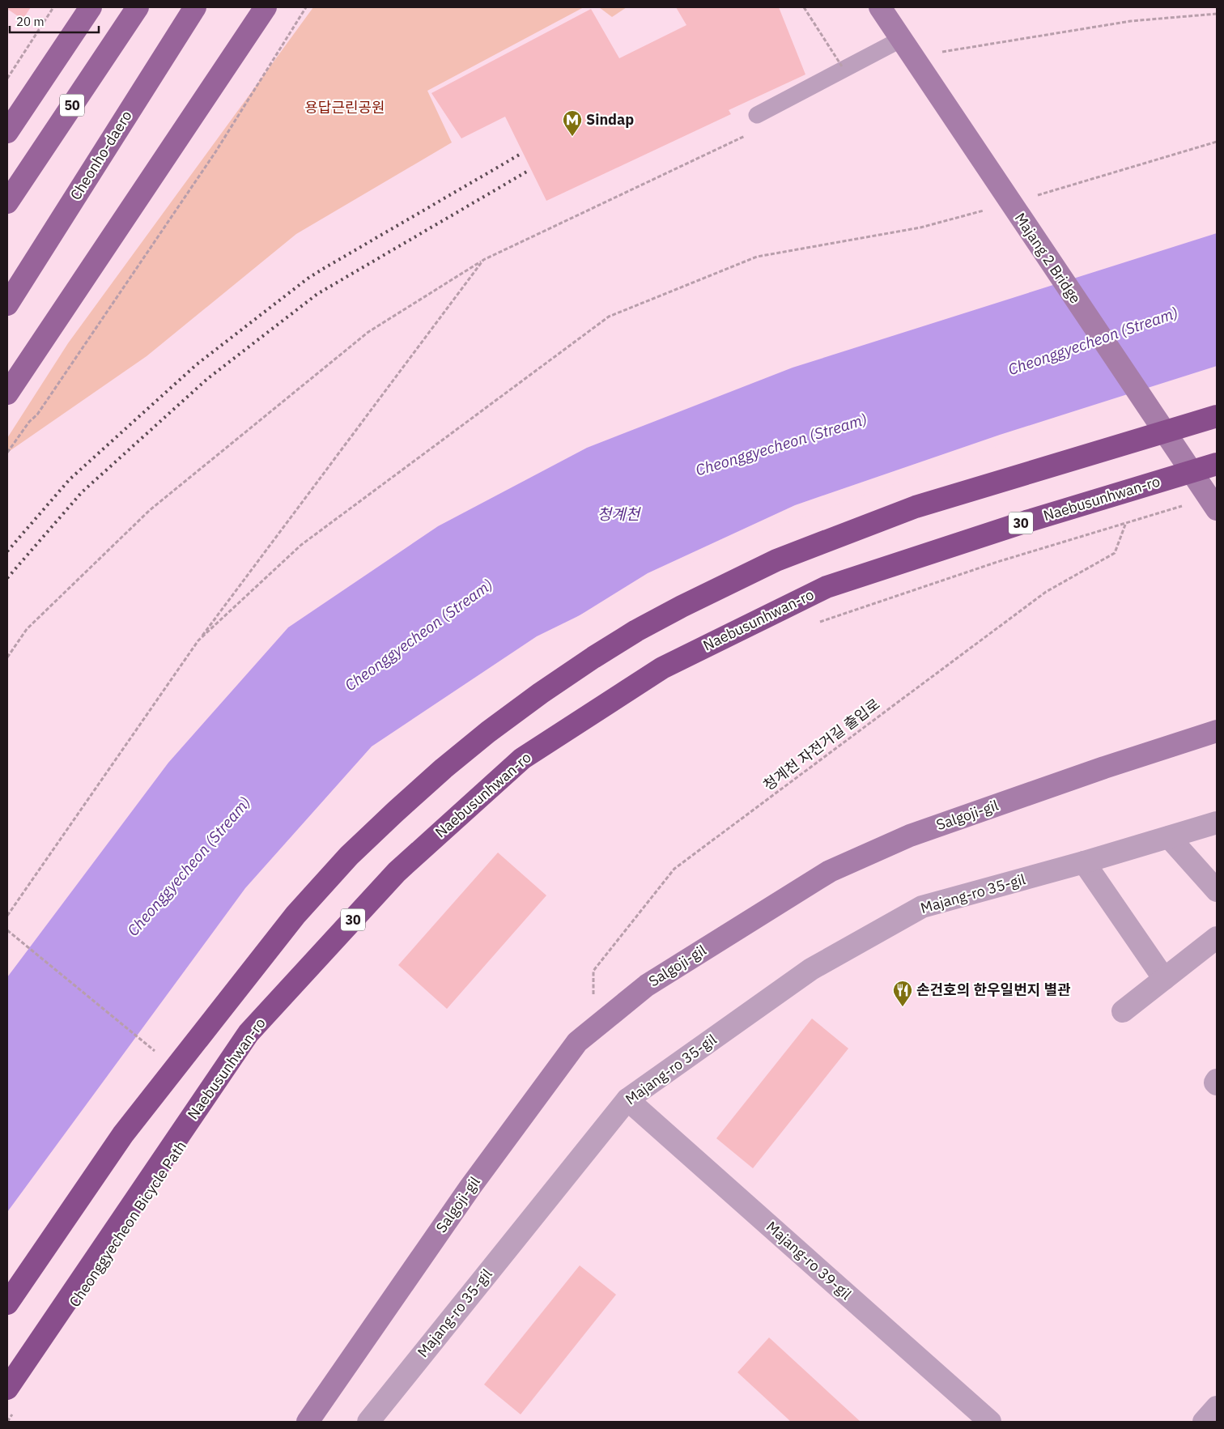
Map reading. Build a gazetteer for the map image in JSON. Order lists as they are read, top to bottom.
{
  "streets": {
    "highway": ["Naebusunhwan-ro", "30"],
    "main road": [
      "50",
      "Cheonho-daero",
      "Majang 2 Bridge",
      "Salgoji-gil"
    ],
    "street": ["Majang-ro 35-gil", "Majang-ro 39-gil"],
    "path": ["청계천 자전거길 출입로"]
  },
  "crossings": [
    ["청계천 자전거길 출입로", "Salgoji-gil"],
    ["Majang-ro 35-gil", "Majang-ro 39-gil"]
  ],
  "water": ["Cheonggyecheon (Stream)", "청계천"],
  "parks": ["용답근린공원"],
  "places": {
    "metro station": ["Sindap"],
    "restaurant": ["손건호의 한우일번지 별관"]
  },
  "scale_bar": "20 m"
}
